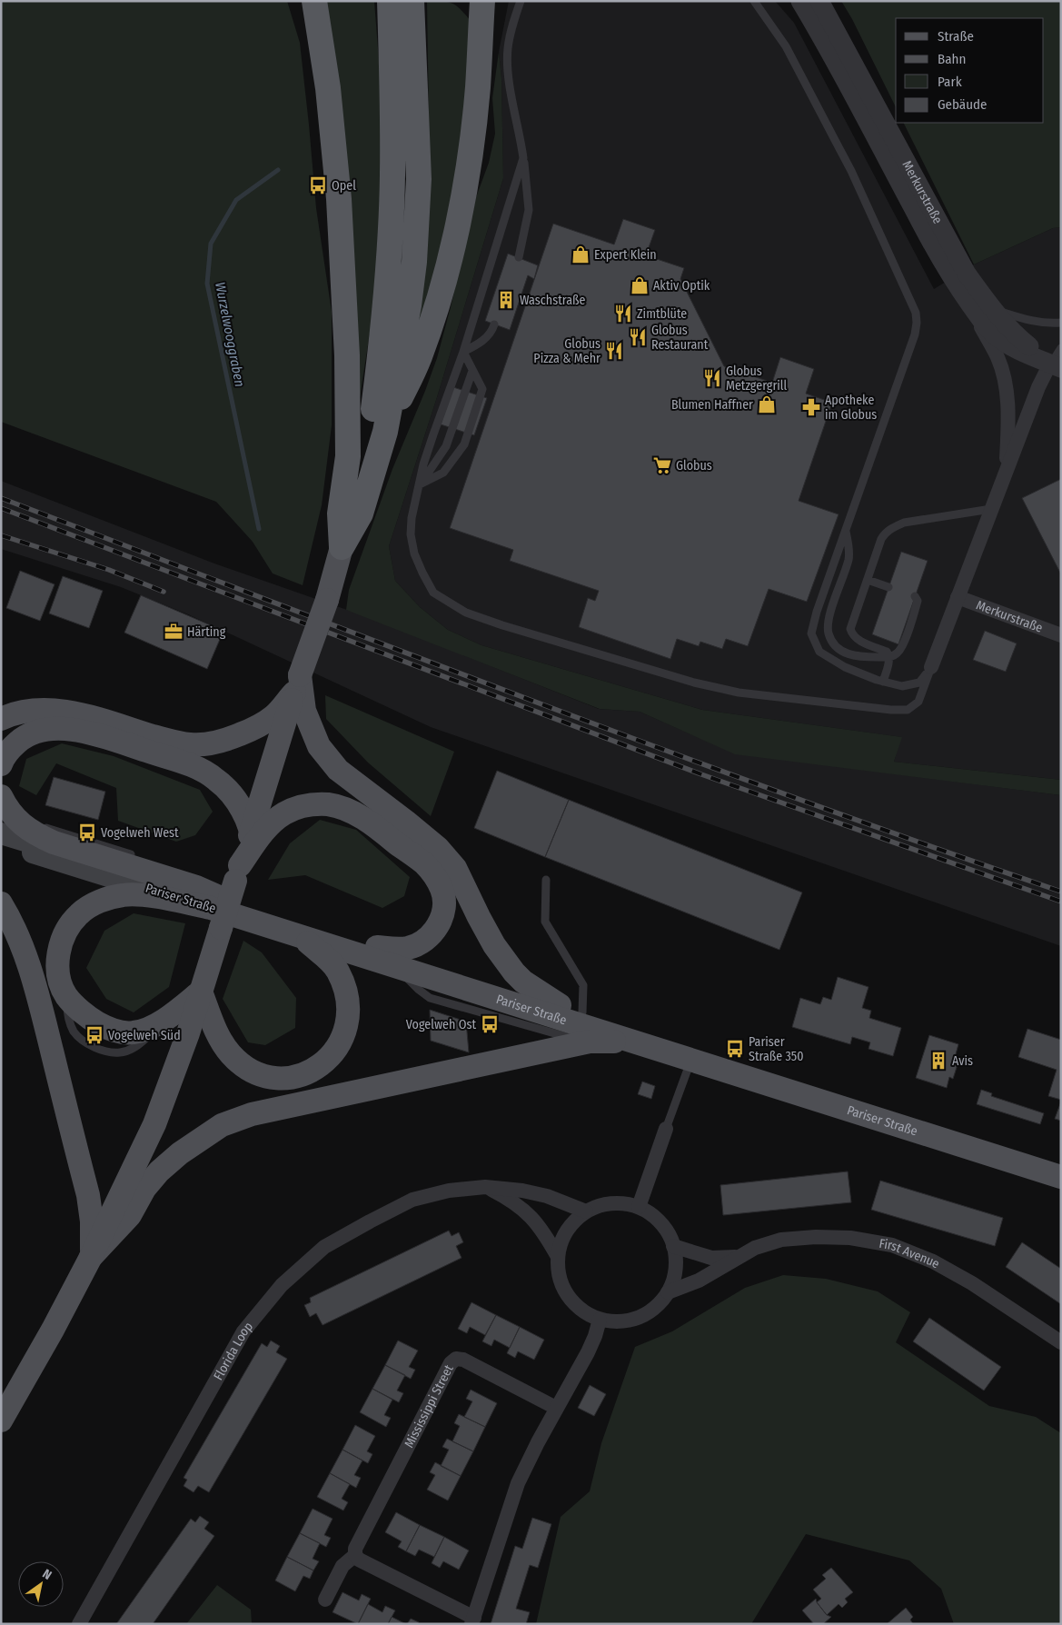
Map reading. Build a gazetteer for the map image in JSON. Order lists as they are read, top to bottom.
{
  "streets": {
    "main road": ["Pariser Straße"],
    "street": [
      "Merkurstraße",
      "First Avenue",
      "Florida Loop",
      "Mississippi Street"
    ]
  },
  "crossings": [
    ["First Avenue", "Florida Loop"]
  ],
  "water": ["Wurzelwooggraben"],
  "places": {
    "bus stop": [
      "Opel",
      "Vogelweh West",
      "Vogelweh Ost",
      "Vogelweh Süd",
      "Pariser Straße 350"
    ],
    "shop": ["Expert Klein", "Aktiv Optik", "Blumen Haffner"],
    "building": ["Waschstraße", "Avis"],
    "restaurant": [
      "Zimtblüte",
      "Globus Restaurant",
      "Globus Pizza & Mehr",
      "Globus Metzgergrill"
    ],
    "pharmacy": ["Apotheke im Globus"],
    "supermarket": ["Globus"],
    "office": ["Härting"]
  },
  "legend": [
    "Straße",
    "Bahn",
    "Park",
    "Gebäude"
  ],
  "north": "top right"
}
